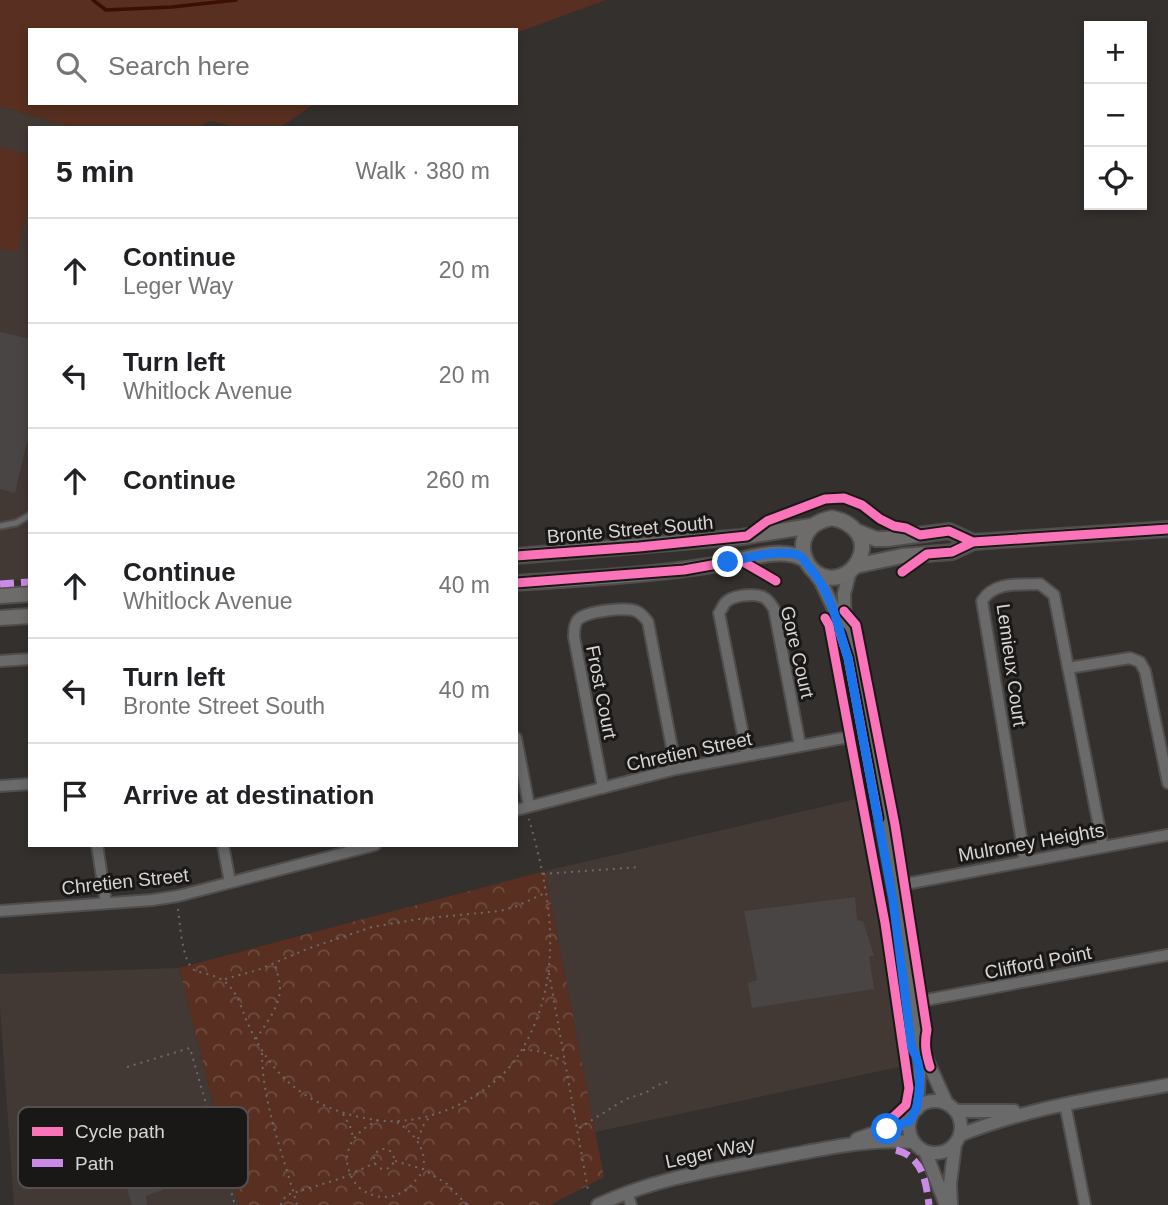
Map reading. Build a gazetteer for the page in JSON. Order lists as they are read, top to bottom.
{
  "streets": {
    "main road": ["Bronte Street South"],
    "street": [
      "Gore Court",
      "Lemieux Court",
      "Frost Court",
      "Chretien Street",
      "Mulroney Heights",
      "Clifford Point",
      "Leger Way"
    ]
  },
  "crossings": [
    ["Gore Court", "Chretien Street"],
    ["Lemieux Court", "Mulroney Heights"],
    ["Frost Court", "Chretien Street"]
  ],
  "legend": ["Cycle path", "Path"],
  "page": {
    "map_buttons": ["+", "−"],
    "search": "Search here",
    "heading": ["5 min", "Walk · 380 m"],
    "list": [
      ["Continue", "Leger Way", "20 m"],
      ["Turn left", "Whitlock Avenue", "20 m"],
      ["Continue", "260 m"],
      ["Continue", "Whitlock Avenue", "40 m"],
      ["Turn left", "Bronte Street South", "40 m"],
      "Arrive at destination"
    ]
  }
}
